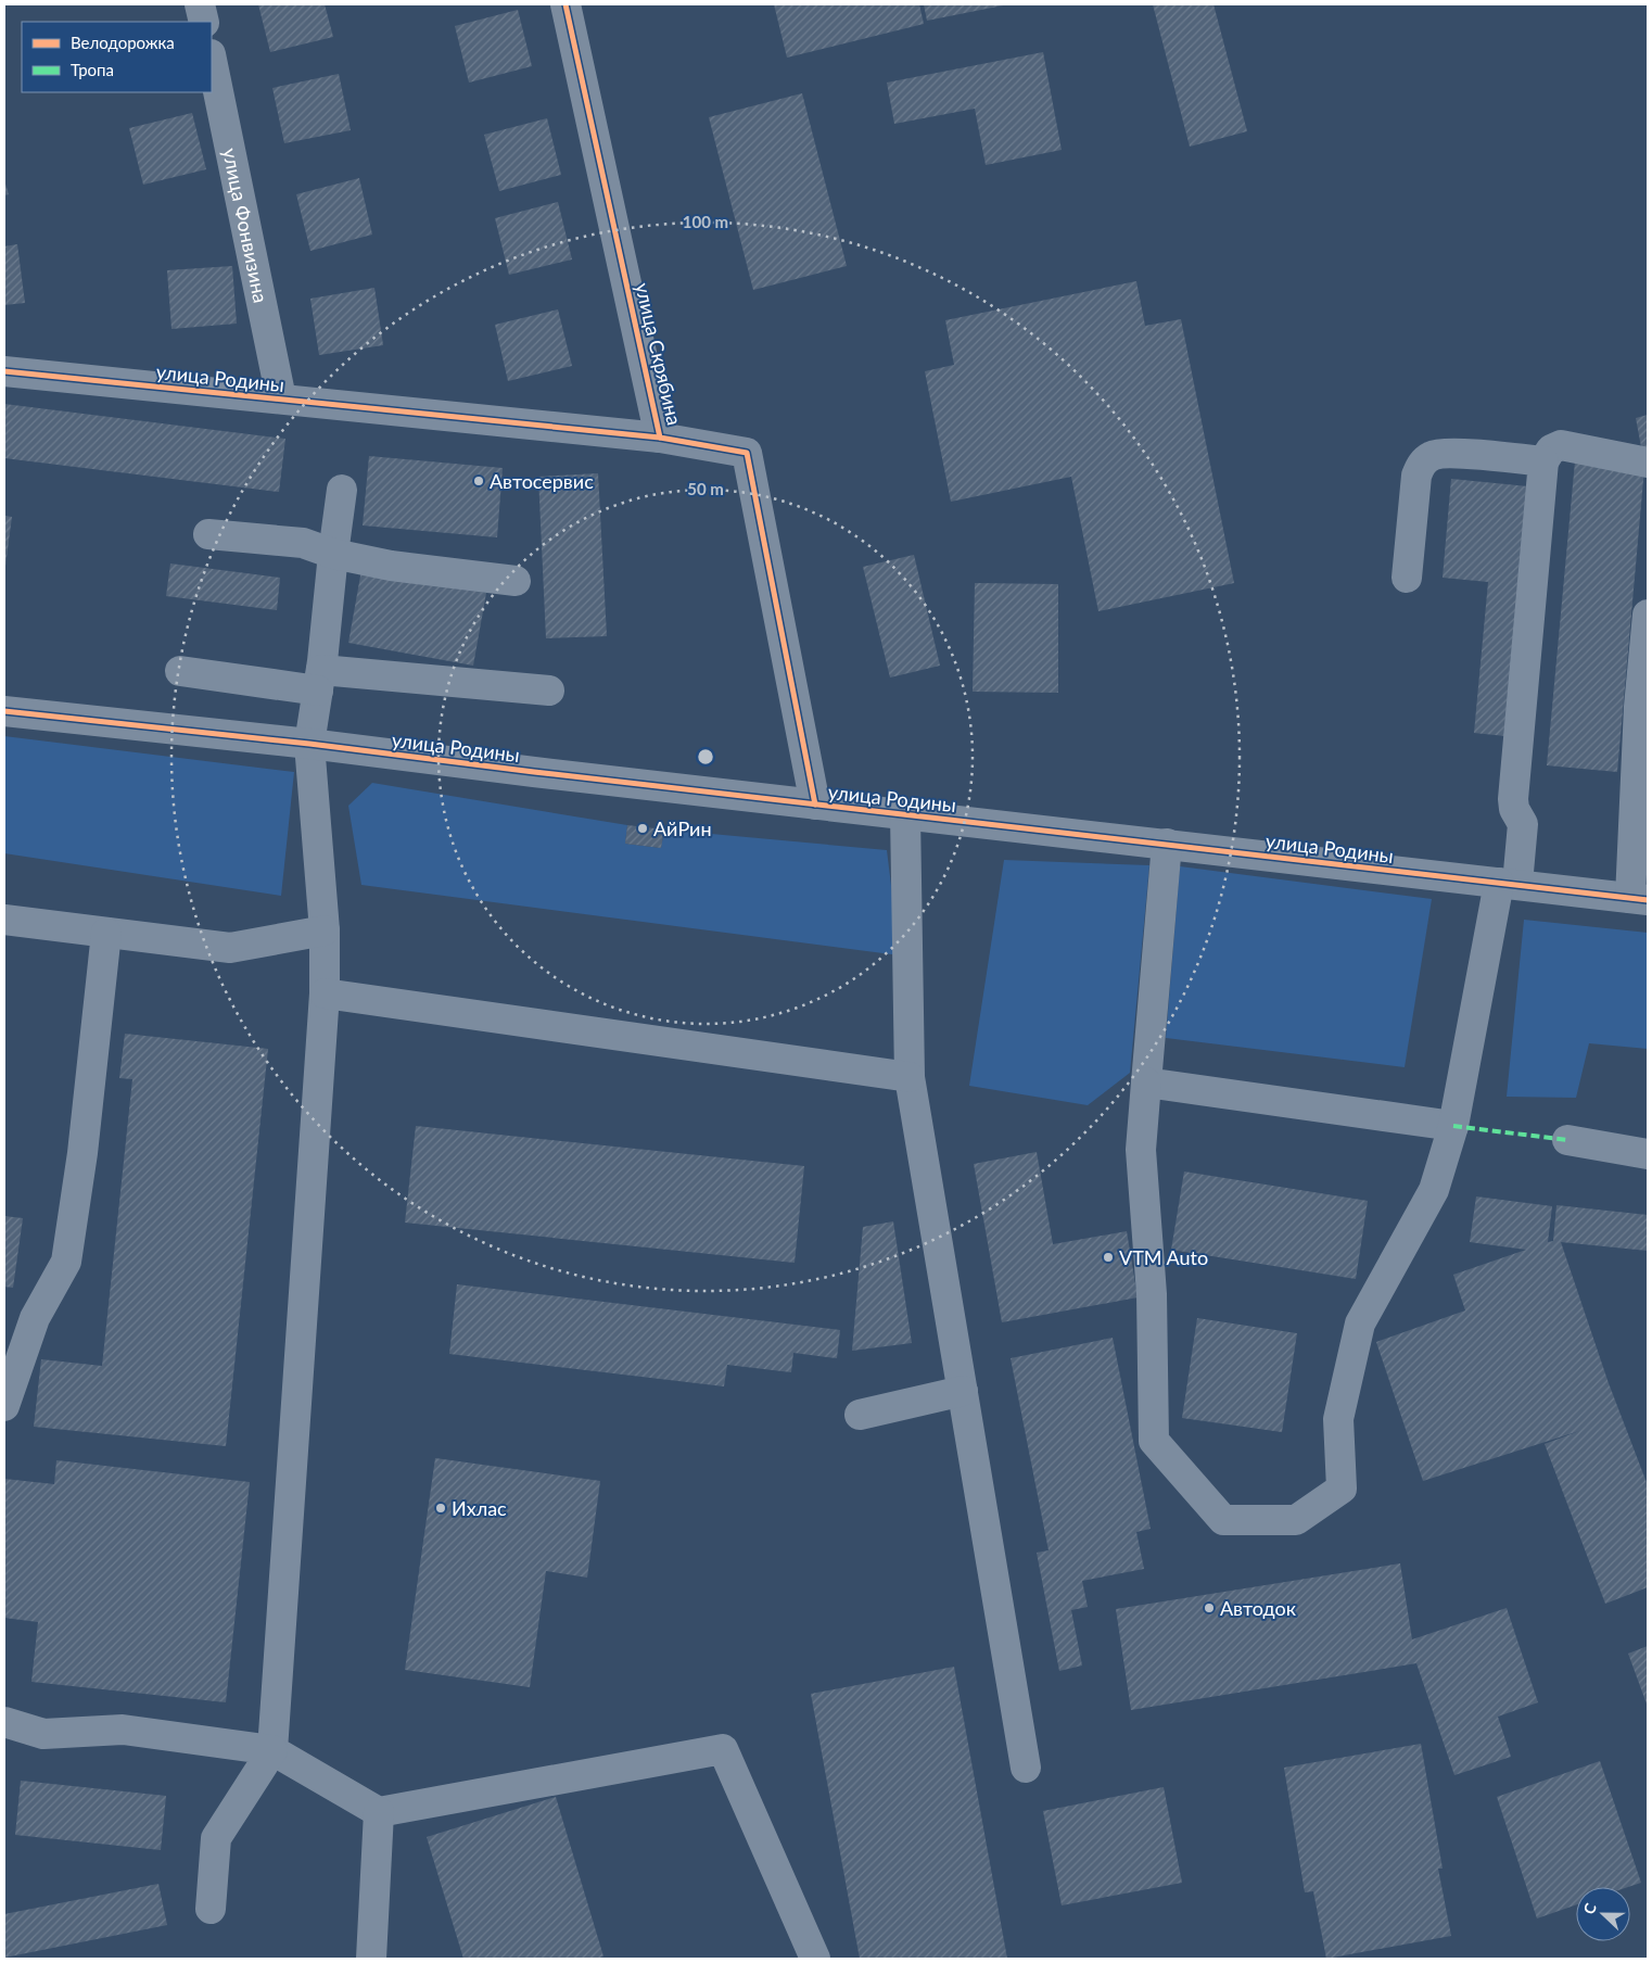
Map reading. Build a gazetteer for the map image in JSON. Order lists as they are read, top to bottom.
{
  "streets": {
    "street": ["улица Фонвизина", "улица Скрябина", "улица Родины"]
  },
  "crossings": [
    ["улица Фонвизина", "улица Родины"],
    ["улица Скрябина", "улица Родины"]
  ],
  "places": [
    "Автосервис",
    "АйРин",
    "VTM Auto",
    "Ихлас",
    "Автодок"
  ],
  "legend": ["Велодорожка", "Тропа"],
  "north": "left",
  "rings": ["100 m", "50 m"]
}
